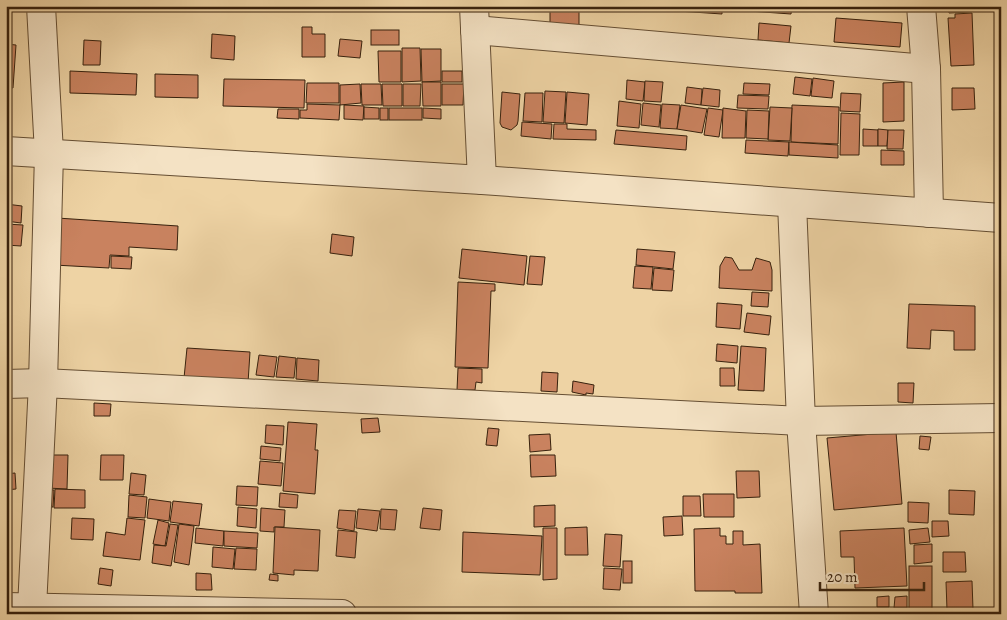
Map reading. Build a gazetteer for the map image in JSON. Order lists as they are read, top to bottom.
{
  "scale_bar": "20 m"
}
